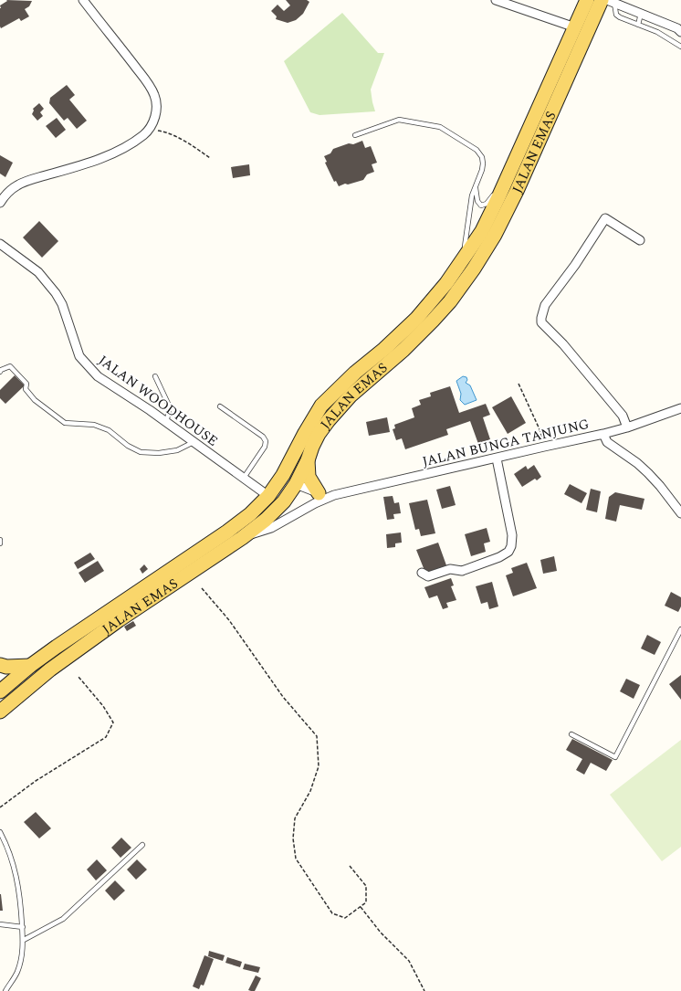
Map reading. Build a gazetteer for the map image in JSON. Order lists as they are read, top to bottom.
{
  "streets": {
    "main road": ["JALAN EMAS"],
    "street": ["JALAN WOODHOUSE", "JALAN BUNGA TANJUNG"]
  },
  "crossings": [
    ["JALAN EMAS", "JALAN WOODHOUSE"]
  ]
}
